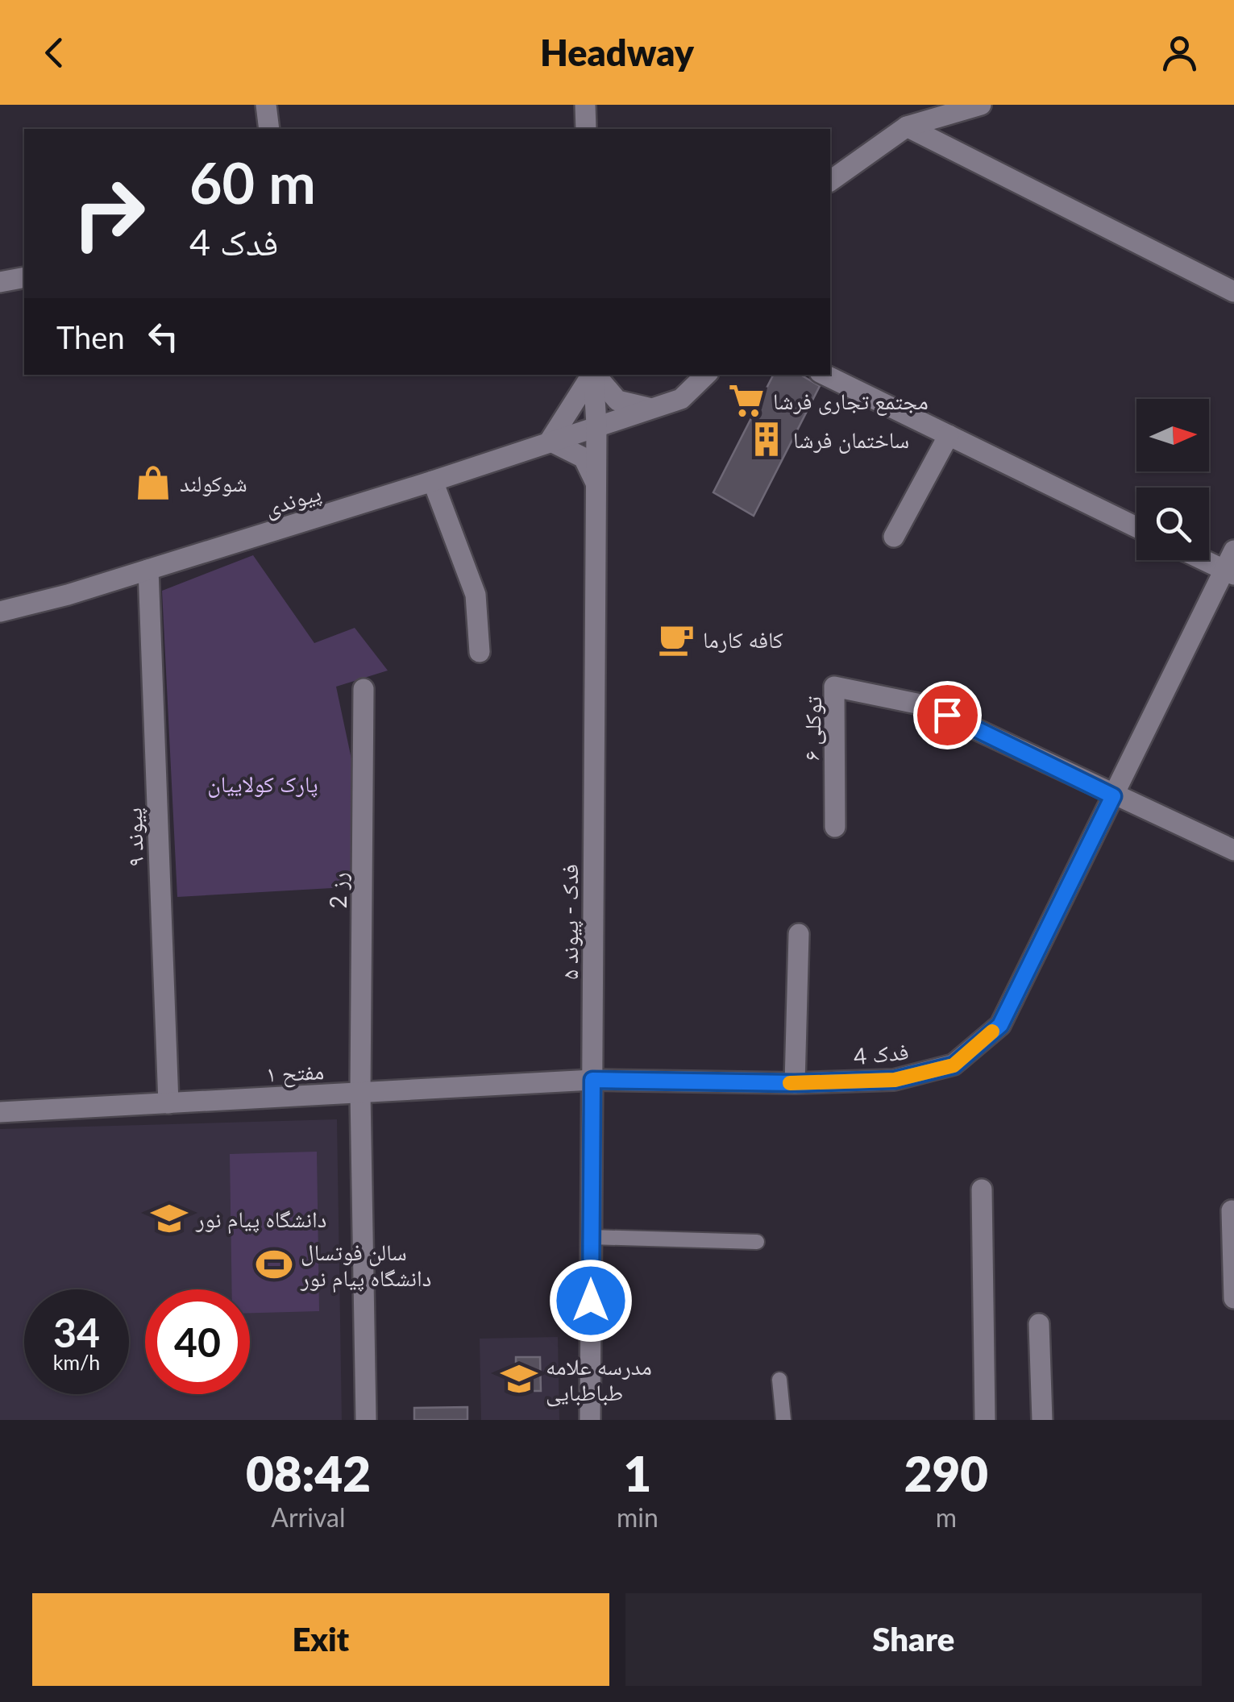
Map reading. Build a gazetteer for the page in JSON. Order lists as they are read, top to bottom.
{
  "streets": {
    "street": [
      "پیوندی",
      "توکلی ۶",
      "پیوند ۹",
      "رز 2",
      "فدک - پیوند ۵",
      "فدک 4",
      "مفتح ۱"
    ]
  },
  "crossings": [
    ["پیوندی", "پیوند ۹"],
    ["پیوندی", "فدک - پیوند ۵"],
    ["توکلی ۶", "فدک 4"],
    ["پیوند ۹", "مفتح ۱"],
    ["رز 2", "مفتح ۱"],
    ["فدک - پیوند ۵", "فدک 4"],
    ["فدک - پیوند ۵", "مفتح ۱"],
    ["فدک 4", "مفتح ۱"]
  ],
  "parks": ["پارک کولاییان"],
  "places": {
    "supermarket": ["مجتمع تجاری فرشا"],
    "building": ["ساختمان فرشا"],
    "shop": ["شوکولند"],
    "cafe": ["کافه کارما"],
    "school or university": ["دانشگاه پیام نور", "مدرسه علامه طباطبایی"],
    "sports": ["سالن فوتسال دانشگاه پیام نور"]
  },
  "north": "right",
  "page": {
    "header": "Headway",
    "turn": ["60 m", "فدک 4"],
    "then": "Then",
    "speed": "34 km/h",
    "limit": "40",
    "eta": [
      "08:42",
      "Arrival",
      "1",
      "min",
      "290",
      "m"
    ],
    "buttons": ["Exit", "Share"]
  }
}
